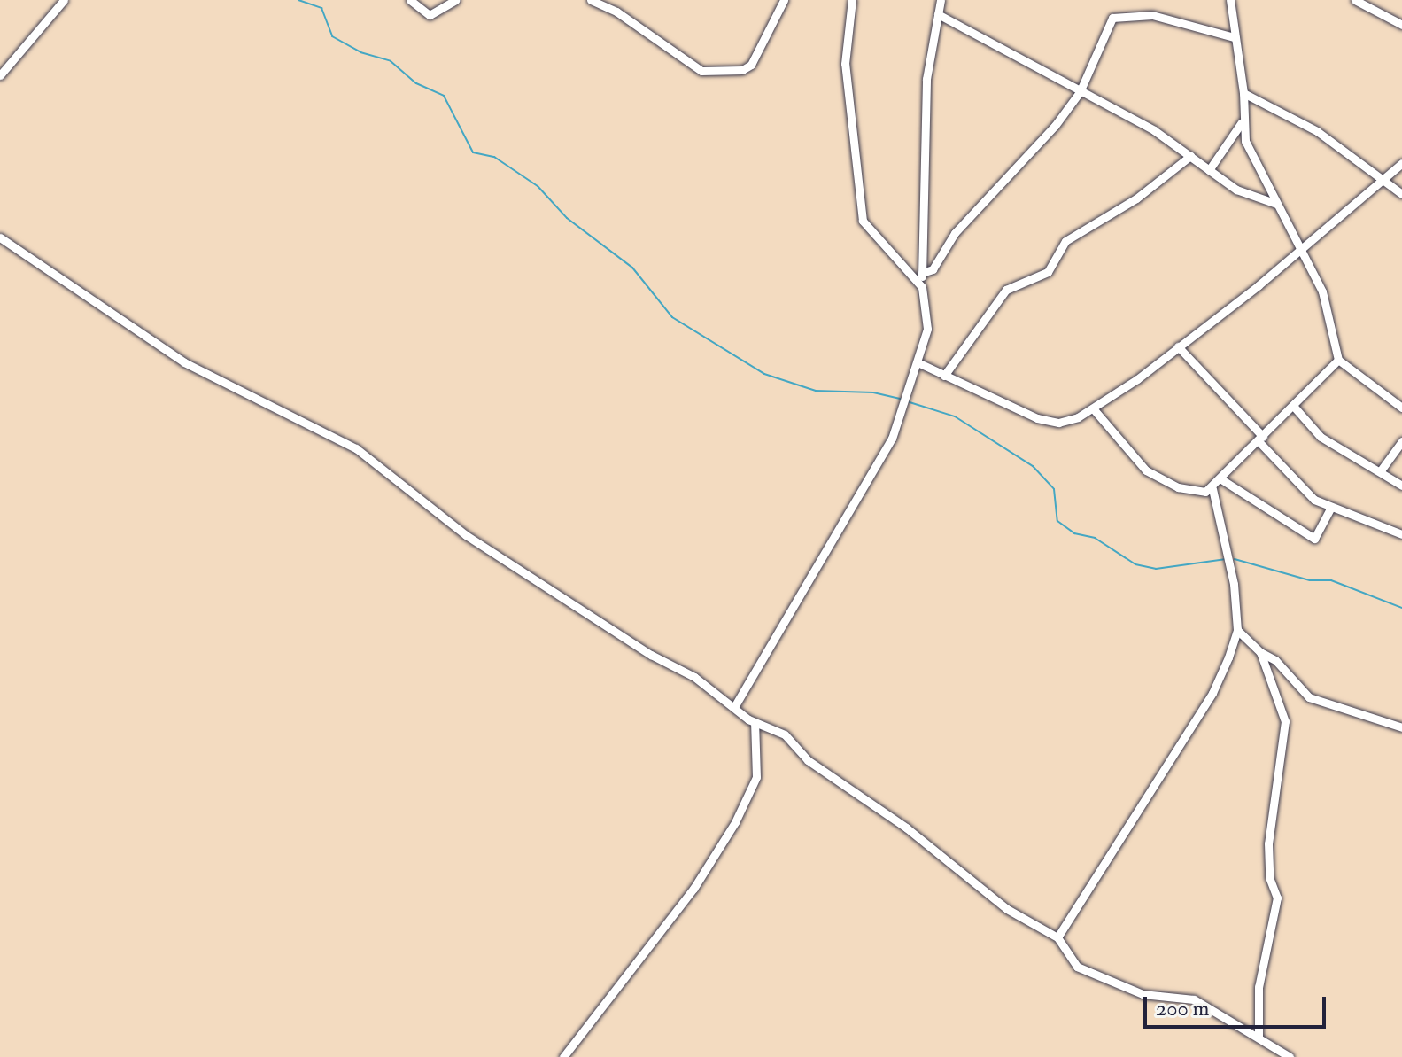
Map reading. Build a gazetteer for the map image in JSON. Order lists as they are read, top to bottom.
{
  "scale_bar": "200 m"
}
